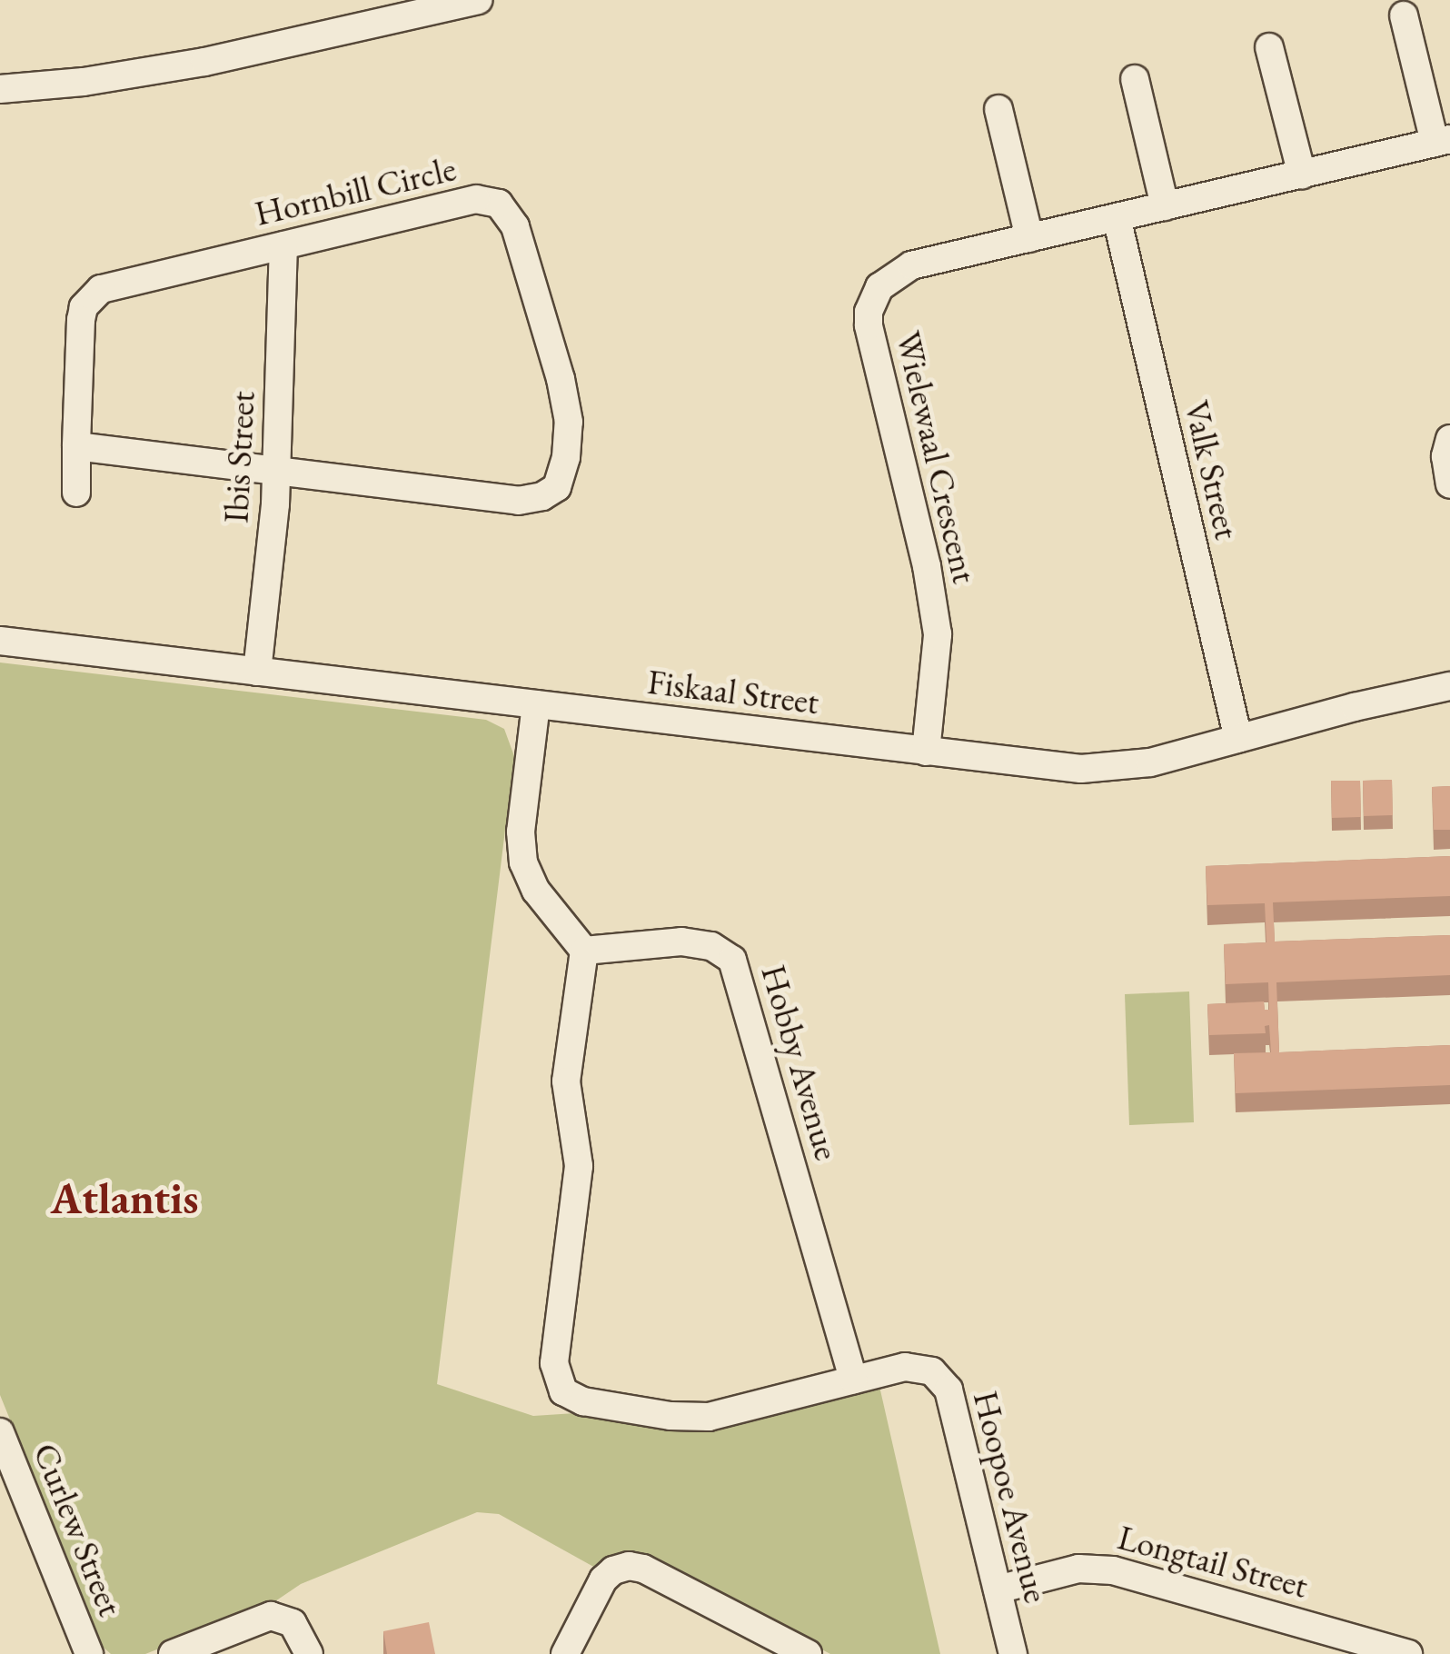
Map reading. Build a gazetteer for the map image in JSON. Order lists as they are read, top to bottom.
{
  "streets": {
    "street": [
      "Hornbill Circle",
      "Ibis Street",
      "Wielewaal Crescent",
      "Valk Street",
      "Fiskaal Street",
      "Hobby Avenue",
      "Hoopoe Avenue",
      "Curlew Street",
      "Longtail Street"
    ]
  },
  "crossings": [
    ["Hornbill Circle", "Ibis Street"],
    ["Ibis Street", "Fiskaal Street"],
    ["Wielewaal Crescent", "Valk Street"],
    ["Wielewaal Crescent", "Fiskaal Street"],
    ["Valk Street", "Fiskaal Street"],
    ["Hobby Avenue", "Hoopoe Avenue"],
    ["Hoopoe Avenue", "Longtail Street"]
  ],
  "districts": ["Atlantis"]
}
